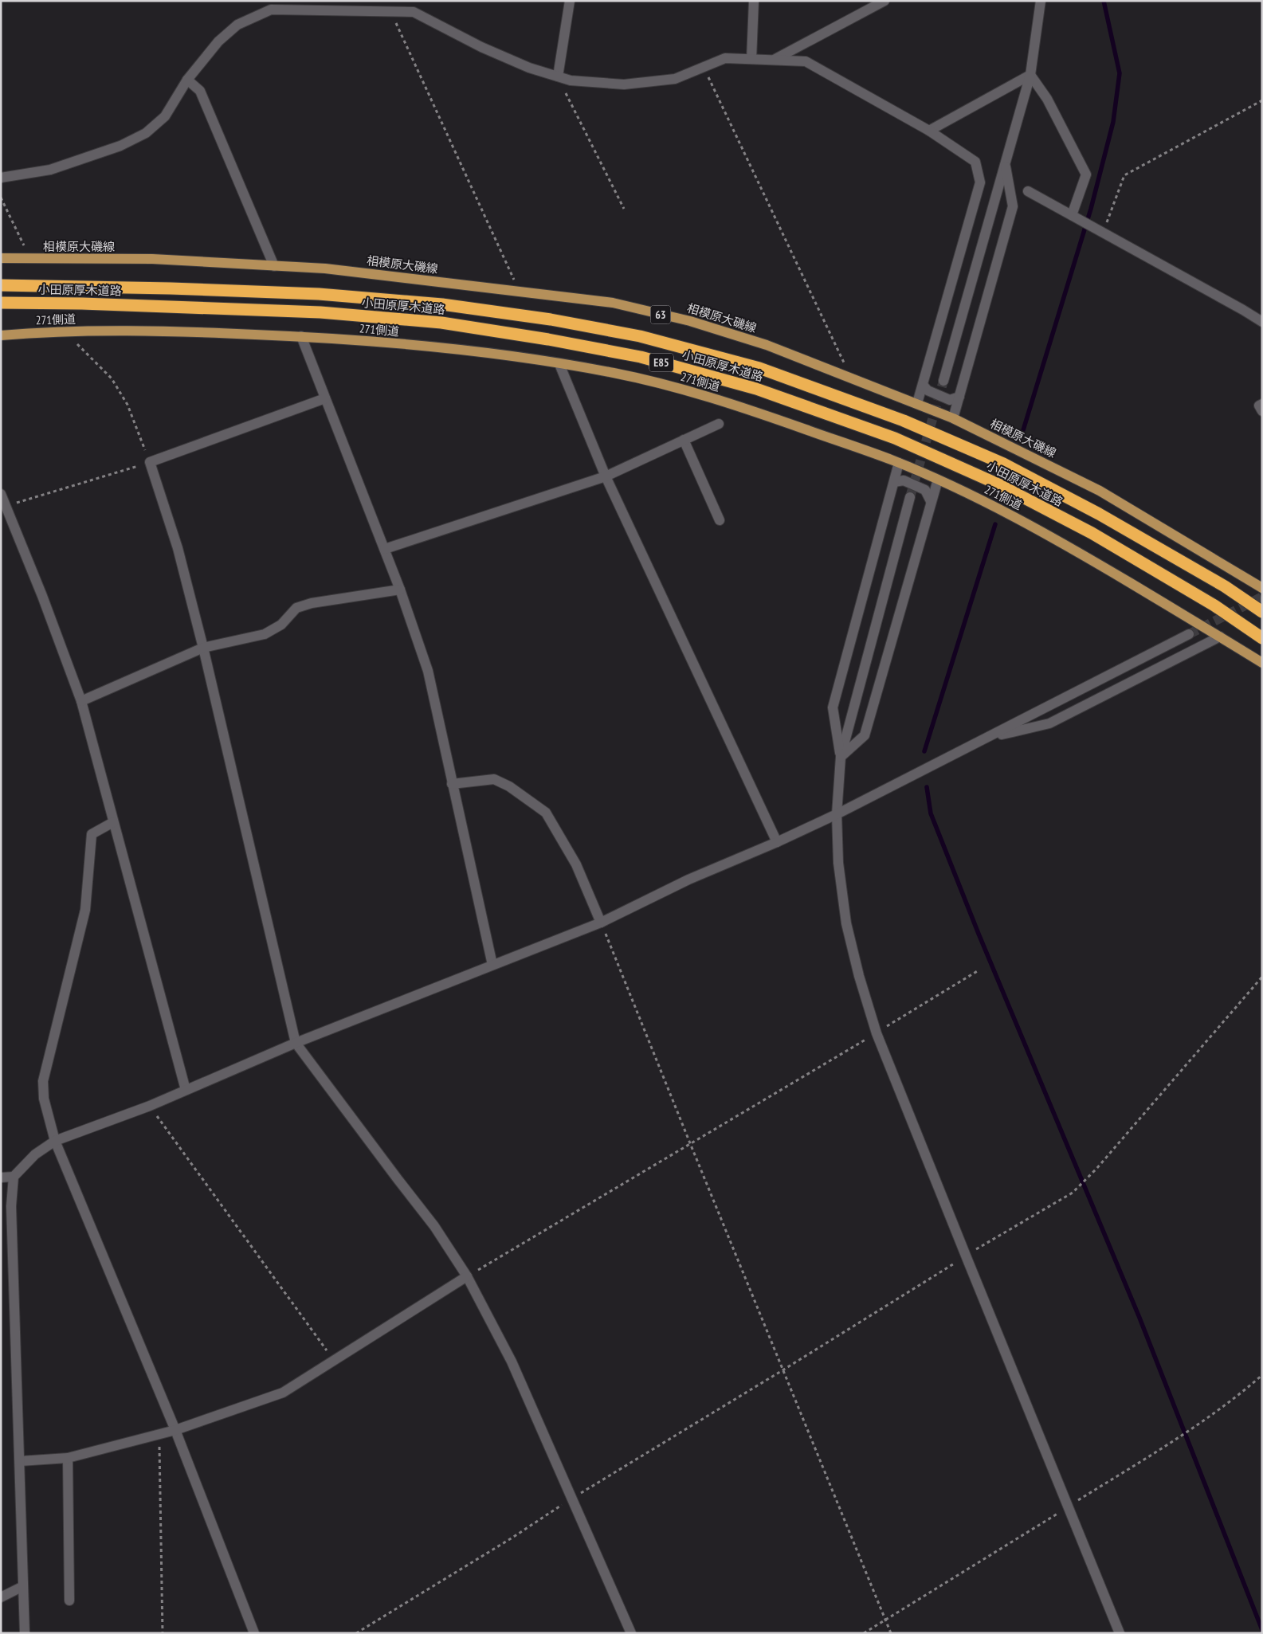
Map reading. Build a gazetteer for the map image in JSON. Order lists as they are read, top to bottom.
{
  "streets": {
    "highway": ["小田原厚木道路", "E85"],
    "main road": ["相模原大磯線", "63", "271側道"]
  }
}
